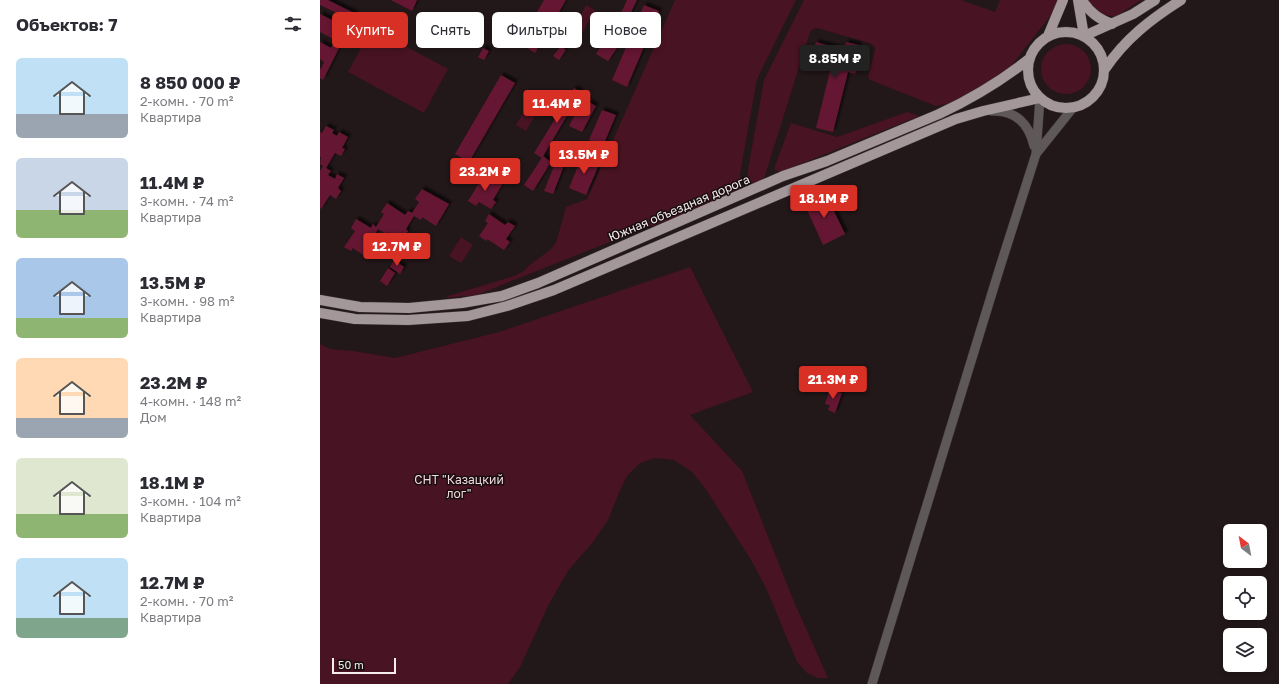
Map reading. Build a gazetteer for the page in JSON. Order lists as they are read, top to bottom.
{
  "streets": {
    "main road": ["Южная объездная дорога"]
  },
  "parks": ["СНТ \"Казацкий лог\""],
  "scale_bar": "50 m",
  "north": "top left",
  "page": {
    "heading": "Объектов: 7",
    "chip": [
      "Купить",
      "Снять",
      "Фильтры",
      "Новое"
    ],
    "price": [
      "8.85M ₽",
      "11.4M ₽",
      "13.5M ₽",
      "23.2M ₽",
      "18.1M ₽",
      "12.7M ₽",
      "21.3M ₽"
    ],
    "list": [
      {
        "name": "8 850 000 ₽",
        "note": "2-комн. · 70 m² · Квартира"
      },
      {
        "name": "11.4M ₽",
        "note": "3-комн. · 74 m² · Квартира"
      },
      {
        "name": "13.5M ₽",
        "note": "3-комн. · 98 m² · Квартира"
      },
      {
        "name": "23.2M ₽",
        "note": "4-комн. · 148 m² · Дом"
      },
      {
        "name": "18.1M ₽",
        "note": "3-комн. · 104 m² · Квартира"
      },
      {
        "name": "12.7M ₽",
        "note": "2-комн. · 70 m² · Квартира"
      }
    ],
    "scale": "50 m"
  }
}
